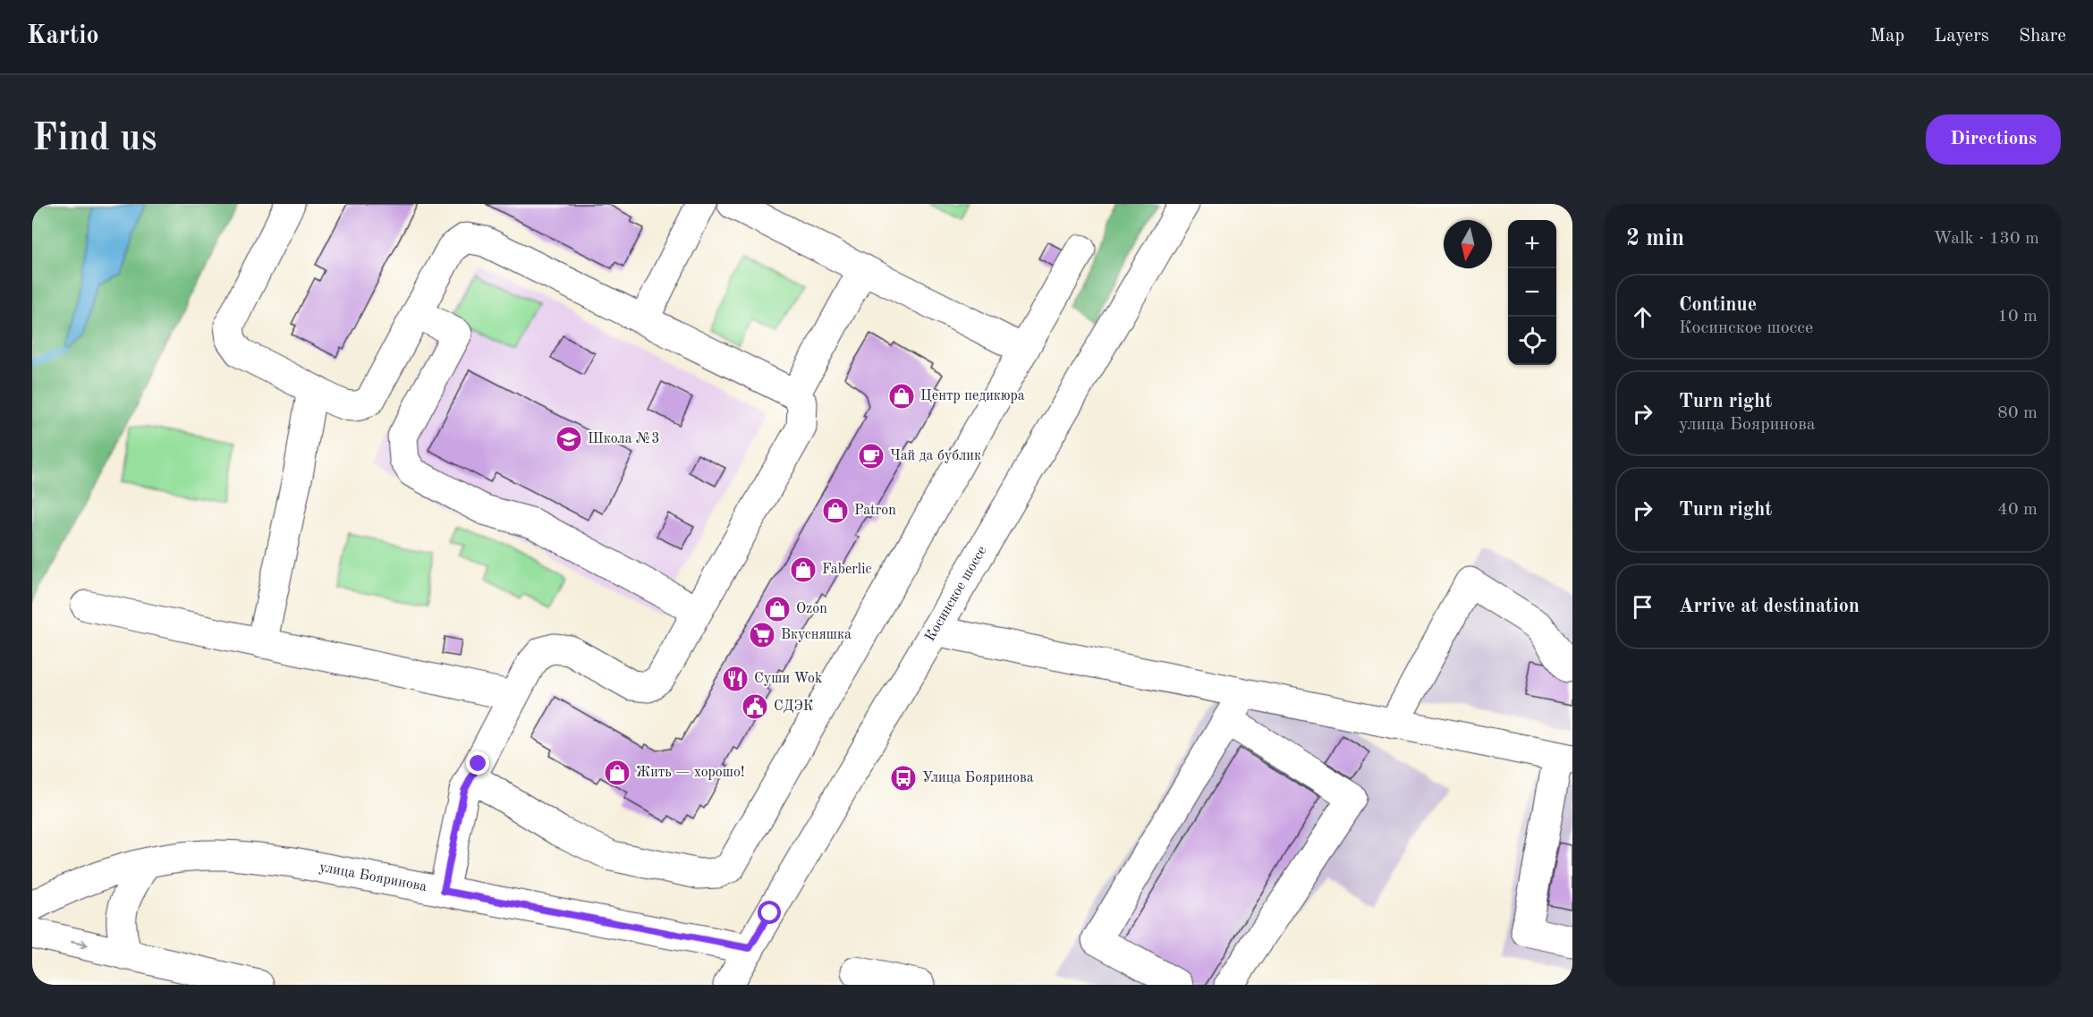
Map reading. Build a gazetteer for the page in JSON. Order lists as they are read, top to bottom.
{
  "streets": {
    "street": ["Косинское шоссе", "улица Бояринова"]
  },
  "crossings": [
    ["Косинское шоссе", "улица Бояринова"]
  ],
  "places": {
    "shop": [
      "Центр педикюра",
      "Patron",
      "Faberlic",
      "Ozon",
      "Жить — хорошо!"
    ],
    "school or university": ["Школа №3"],
    "cafe": ["Чай да бублик"],
    "supermarket": ["Вкусняшка"],
    "restaurant": ["Суши Wok"],
    "public building": ["СДЭК"],
    "bus stop": ["Улица Бояринова"]
  },
  "north": "bottom",
  "page": {
    "header": "Kartio",
    "nav": ["Map", "Layers", "Share"],
    "buttons": "Directions",
    "title": "Find us",
    "heading": ["2 min", "Walk · 130 m"],
    "map_buttons": ["+", "−"],
    "list": [
      ["Continue", "Косинское шоссе", "10 m"],
      ["Turn right", "улица Бояринова", "80 m"],
      ["Turn right", "40 m"],
      "Arrive at destination"
    ]
  }
}
